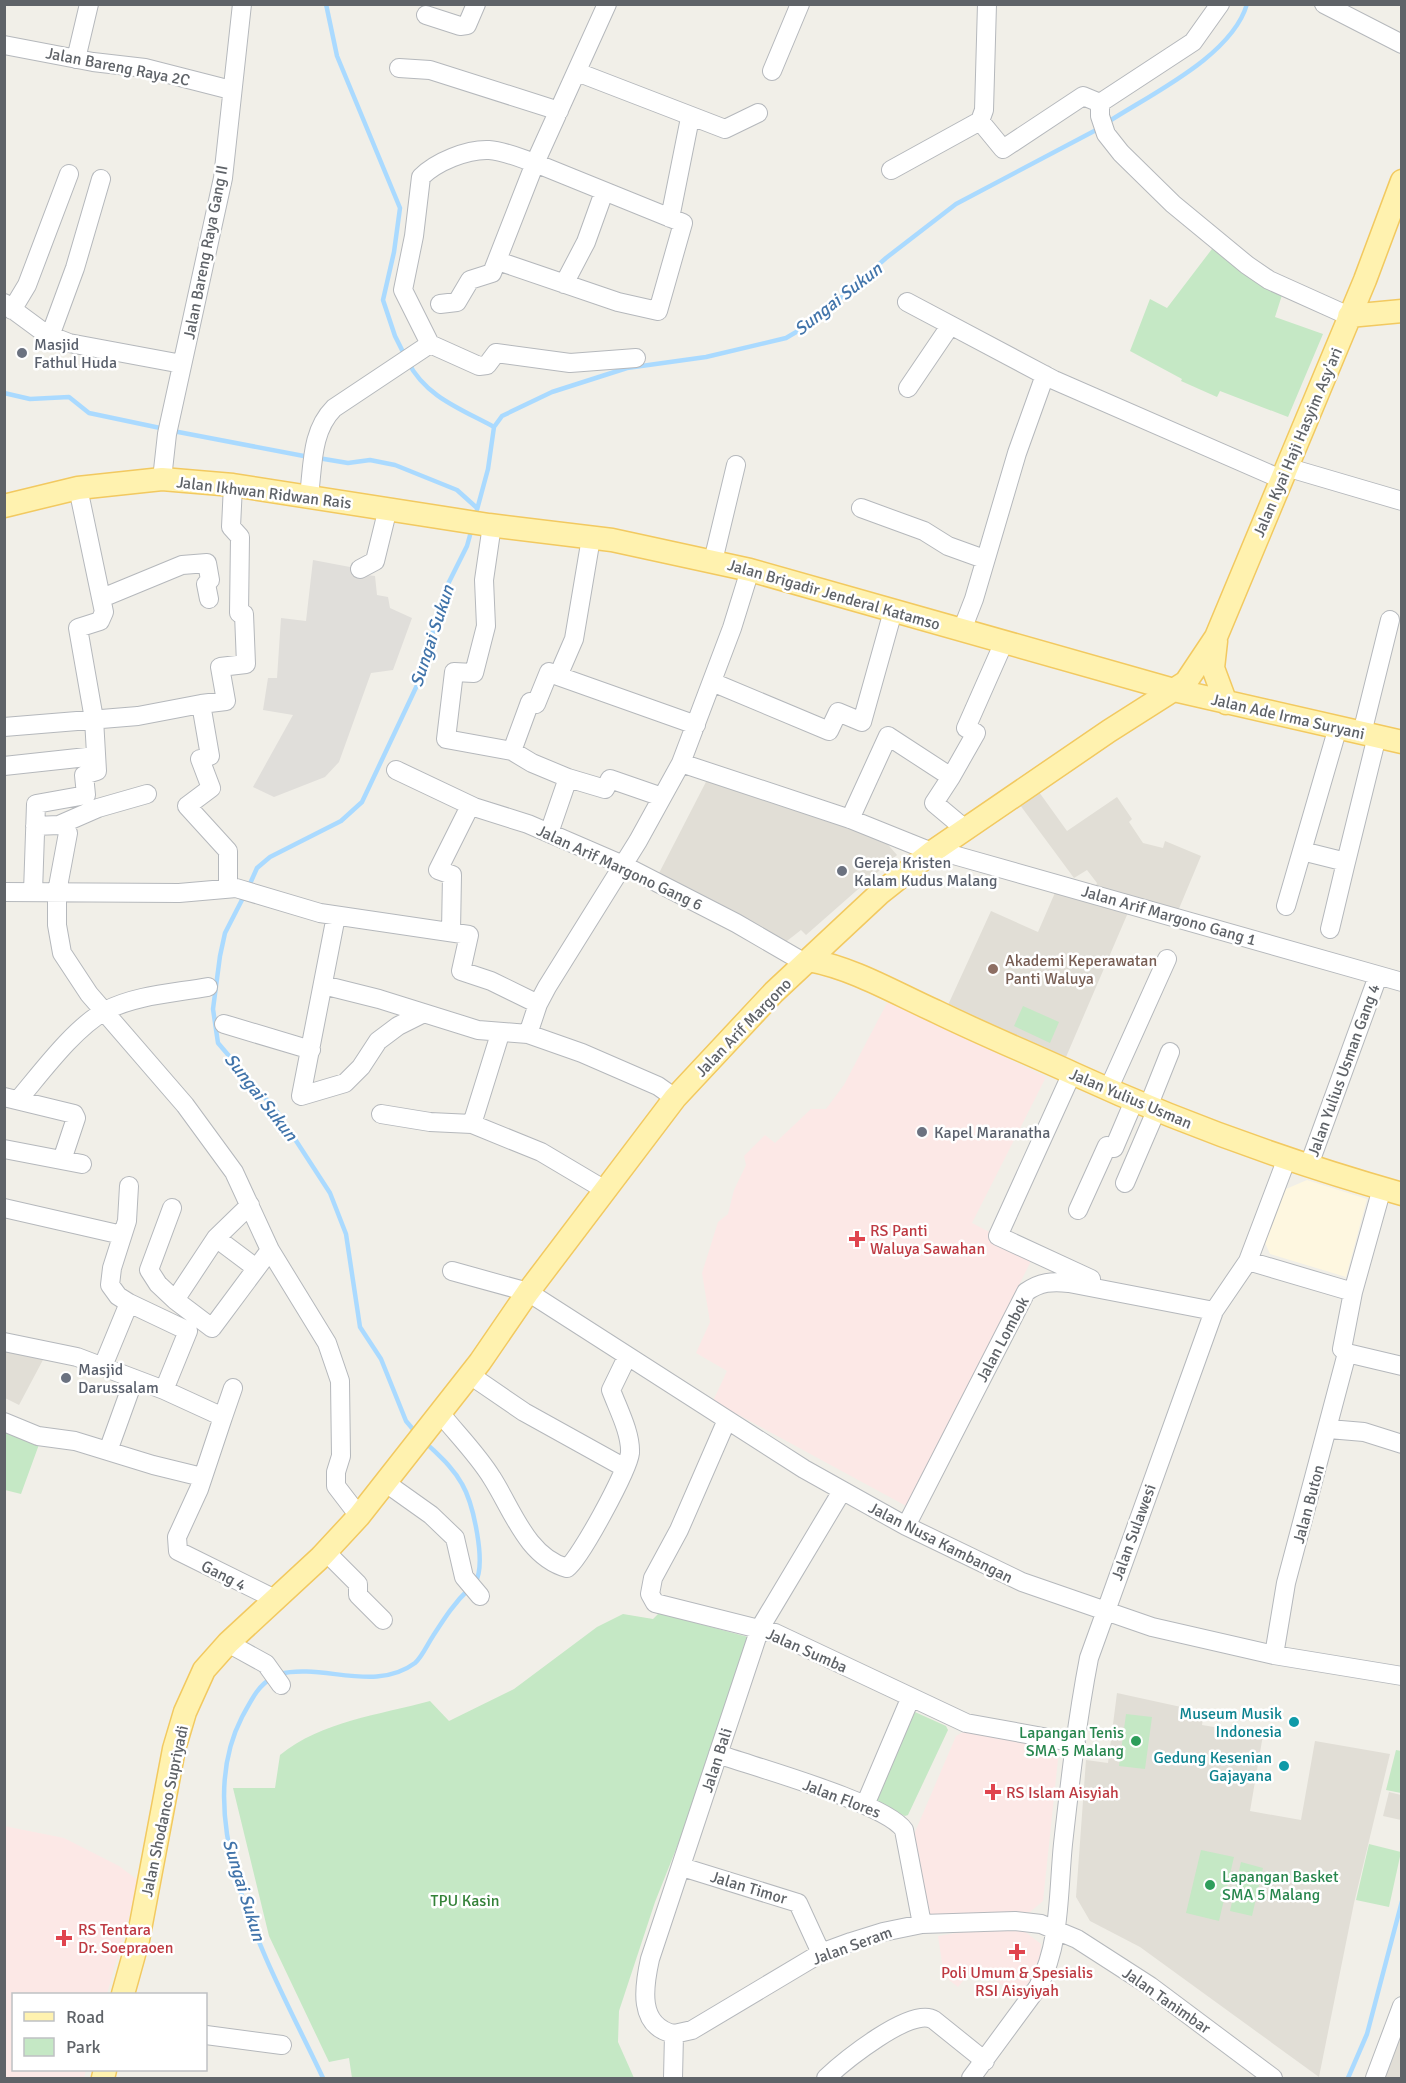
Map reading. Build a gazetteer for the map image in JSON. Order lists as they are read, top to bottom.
{
  "streets": {
    "main road": [
      "Jalan Kyai Haji Hasyim Asy'ari",
      "Jalan Ikhwan Ridwan Rais",
      "Jalan Brigadir Jenderal Katamso",
      "Jalan Ade Irma Suryani",
      "Jalan Arif Margono",
      "Jalan Yulius Usman",
      "Jalan Shodanco Supriyadi"
    ],
    "street": [
      "Jalan Bareng Raya 2C",
      "Jalan Bareng Raya Gang II",
      "Jalan Arif Margono Gang 6",
      "Jalan Arif Margono Gang 1",
      "Jalan Yulius Usman Gang 4",
      "Jalan Lombok",
      "Jalan Buton",
      "Jalan Sulawesi",
      "Jalan Nusa Kambangan",
      "Gang 4",
      "Jalan Sumba",
      "Jalan Bali",
      "Jalan Flores",
      "Jalan Timor",
      "Jalan Seram",
      "Jalan Tanimbar"
    ]
  },
  "crossings": [
    ["Jalan Bareng Raya 2C", "Jalan Bareng Raya Gang II"],
    ["Jalan Bareng Raya Gang II", "Jalan Ikhwan Ridwan Rais"],
    ["Jalan Kyai Haji Hasyim Asy'ari", "Jalan Brigadir Jenderal Katamso"],
    ["Jalan Kyai Haji Hasyim Asy'ari", "Jalan Ade Irma Suryani"],
    ["Jalan Kyai Haji Hasyim Asy'ari", "Jalan Arif Margono"],
    ["Jalan Ikhwan Ridwan Rais", "Jalan Brigadir Jenderal Katamso"],
    ["Jalan Brigadir Jenderal Katamso", "Jalan Ade Irma Suryani"],
    ["Jalan Brigadir Jenderal Katamso", "Jalan Arif Margono"],
    ["Jalan Ade Irma Suryani", "Jalan Arif Margono"],
    ["Jalan Arif Margono Gang 6", "Jalan Arif Margono"],
    ["Jalan Arif Margono Gang 6", "Jalan Yulius Usman"],
    ["Jalan Arif Margono Gang 1", "Jalan Arif Margono"],
    ["Jalan Arif Margono Gang 1", "Jalan Yulius Usman Gang 4"],
    ["Jalan Arif Margono", "Jalan Yulius Usman"],
    ["Jalan Arif Margono", "Jalan Nusa Kambangan"],
    ["Jalan Arif Margono", "Jalan Shodanco Supriyadi"],
    ["Jalan Yulius Usman Gang 4", "Jalan Yulius Usman"],
    ["Jalan Yulius Usman", "Jalan Sulawesi"],
    ["Jalan Lombok", "Jalan Nusa Kambangan"],
    ["Jalan Buton", "Jalan Nusa Kambangan"],
    ["Jalan Sulawesi", "Jalan Nusa Kambangan"],
    ["Jalan Sulawesi", "Jalan Sumba"],
    ["Jalan Sulawesi", "Jalan Seram"],
    ["Jalan Sulawesi", "Jalan Tanimbar"],
    ["Jalan Nusa Kambangan", "Jalan Sumba"],
    ["Jalan Nusa Kambangan", "Jalan Bali"],
    ["Gang 4", "Jalan Shodanco Supriyadi"],
    ["Jalan Sumba", "Jalan Bali"],
    ["Jalan Bali", "Jalan Flores"],
    ["Jalan Bali", "Jalan Timor"],
    ["Jalan Bali", "Jalan Seram"],
    ["Jalan Flores", "Jalan Seram"],
    ["Jalan Timor", "Jalan Seram"],
    ["Jalan Seram", "Jalan Tanimbar"]
  ],
  "water": ["Sungai Sukun"],
  "parks": ["TPU Kasin"],
  "places": {
    "other": [
      "Masjid Fathul Huda",
      "Gereja Kristen Kalam Kudus Malang",
      "Akademi Keperawatan Panti Waluya",
      "Kapel Maranatha",
      "Masjid Darussalam",
      "Museum Musik Indonesia",
      "Lapangan Tenis SMA 5 Malang",
      "Gedung Kesenian Gajayana",
      "Lapangan Basket SMA 5 Malang"
    ],
    "health": [
      "RS Panti Waluya Sawahan",
      "RS Islam Aisyiah",
      "RS Tentara Dr. Soepraoen",
      "Poli Umum & Spesialis RSI Aisyiyah"
    ]
  },
  "legend": ["Road", "Park"]
}
